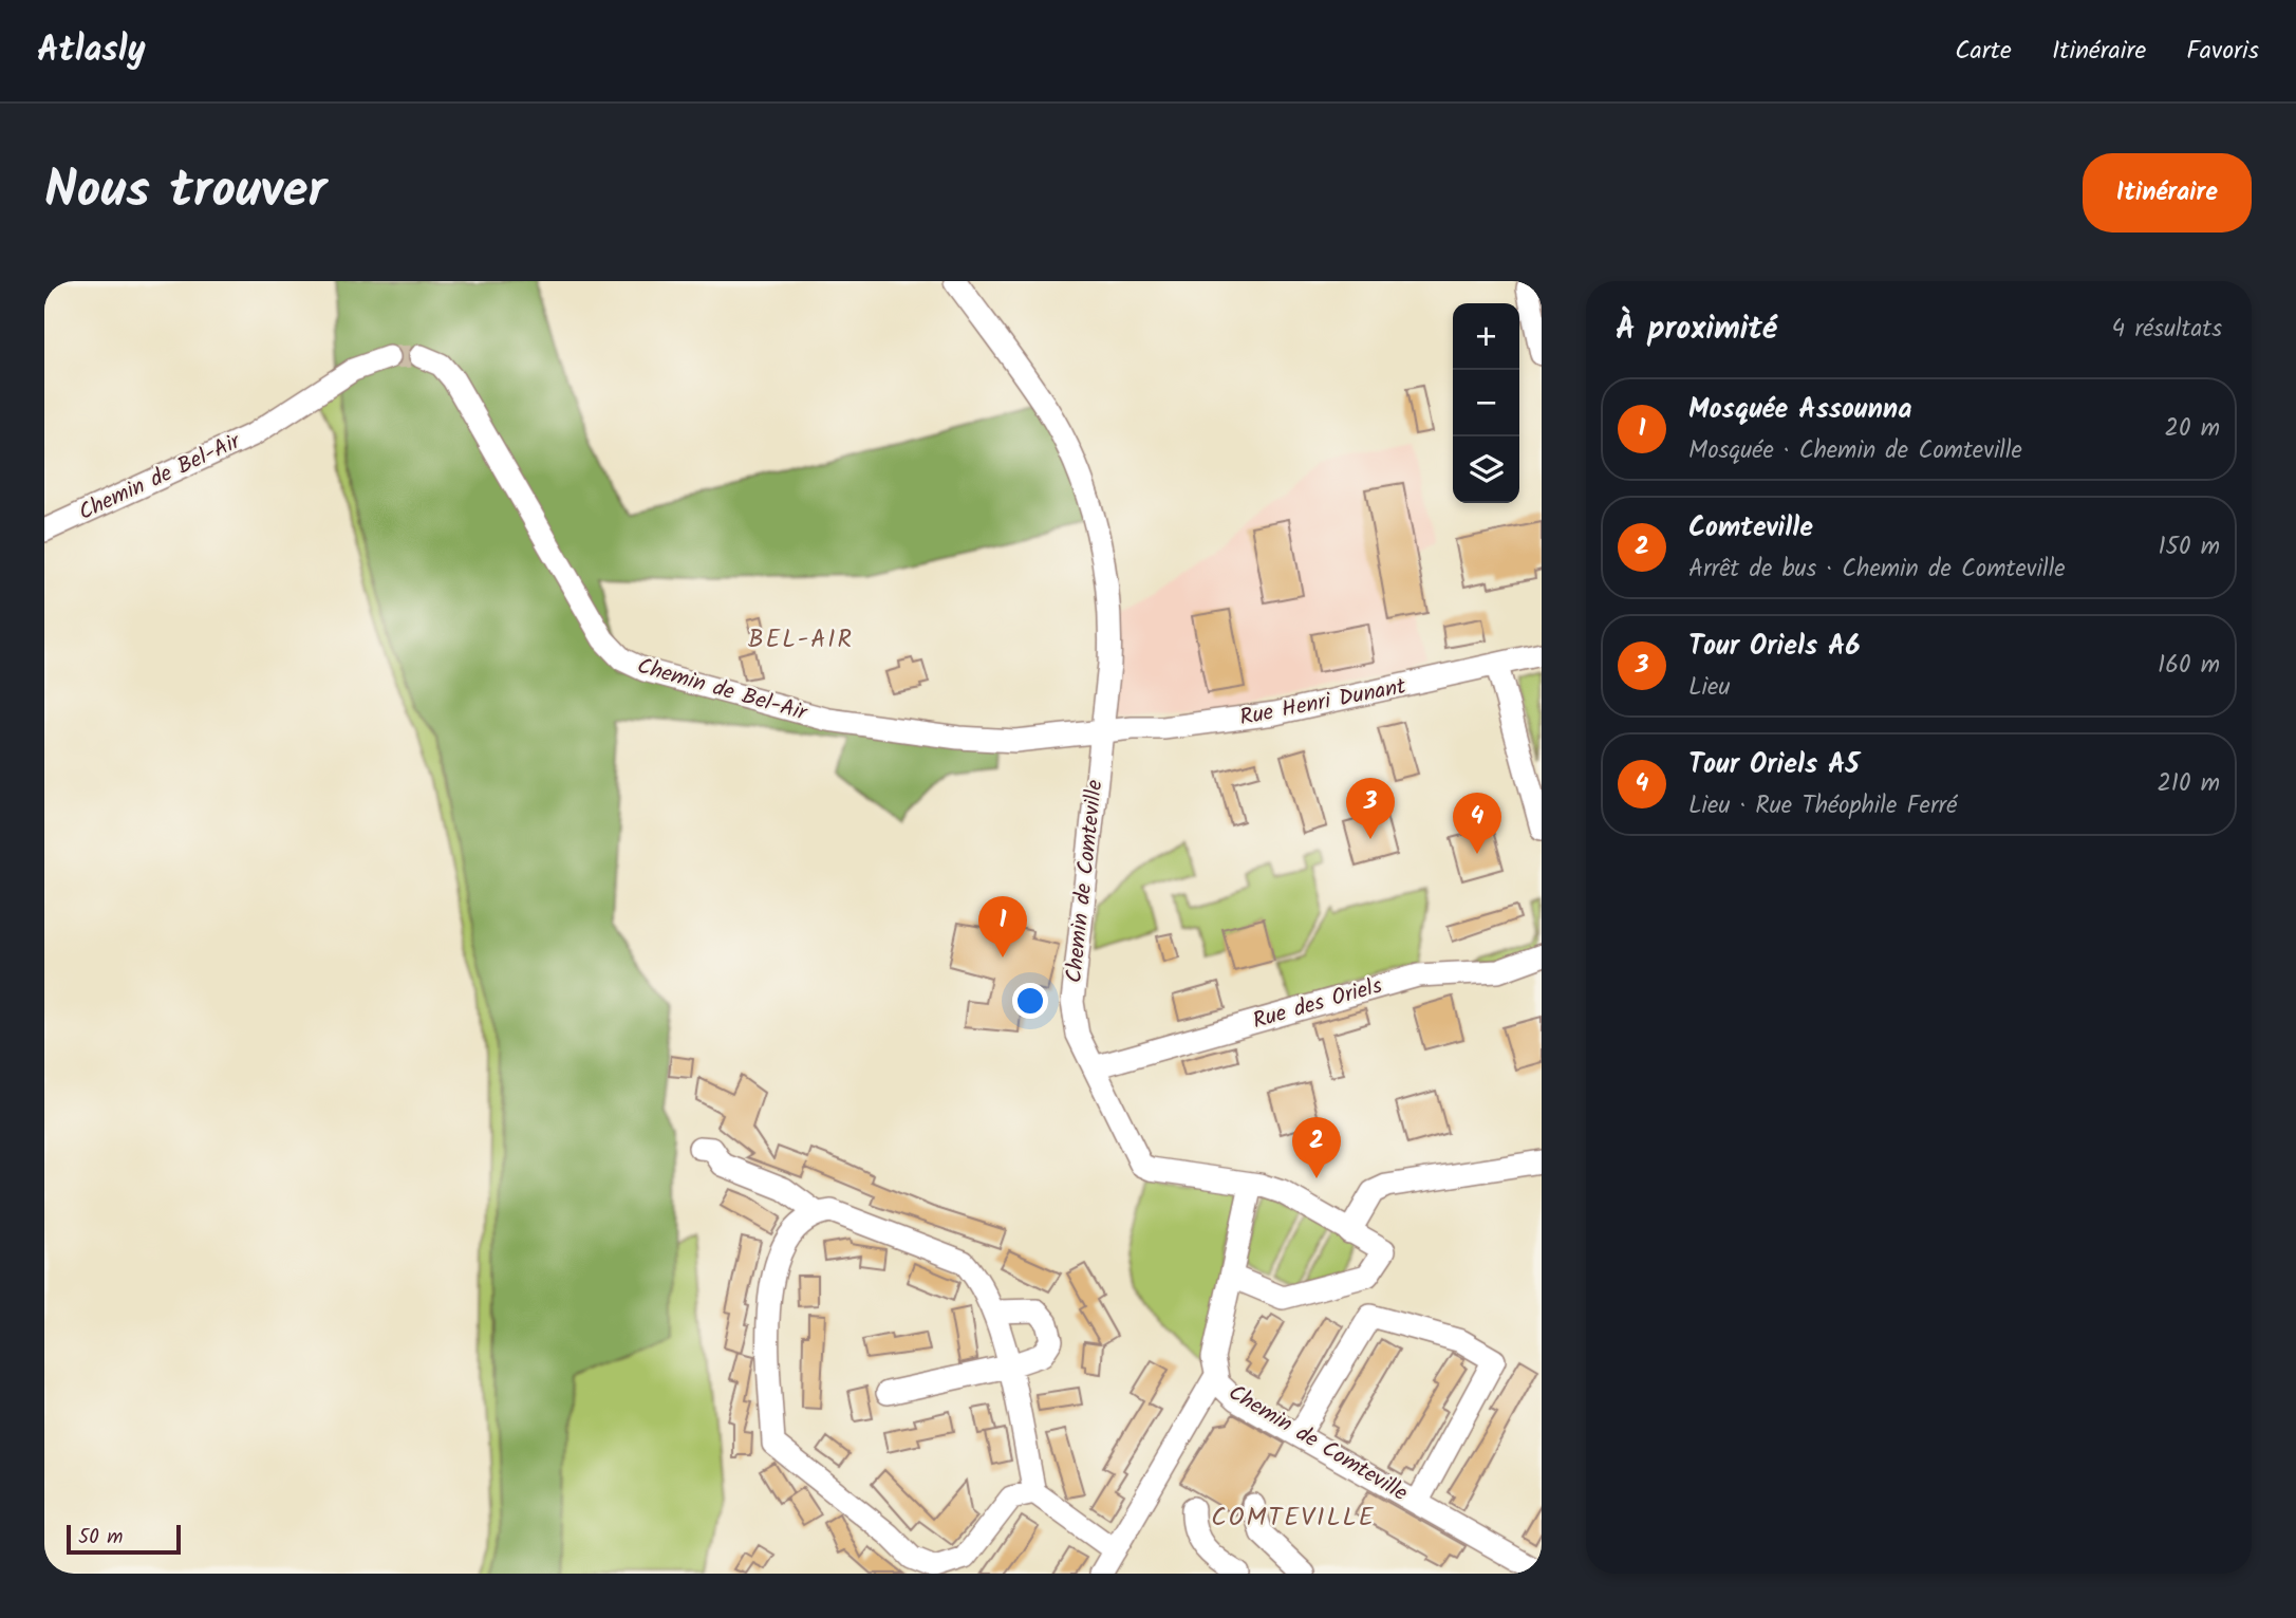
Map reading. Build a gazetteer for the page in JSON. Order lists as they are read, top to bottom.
{
  "streets": {
    "street": [
      "Chemin de Bel-Air",
      "Rue Henri Dunant",
      "Chemin de Comteville",
      "Rue des Oriels"
    ]
  },
  "crossings": [
    ["Chemin de Bel-Air", "Rue Henri Dunant"],
    ["Chemin de Bel-Air", "Chemin de Comteville"],
    ["Rue Henri Dunant", "Chemin de Comteville"],
    ["Chemin de Comteville", "Rue des Oriels"]
  ],
  "districts": ["BEL-AIR", "COMTEVILLE"],
  "scale_bar": "50 m",
  "page": {
    "header": "Atlasly",
    "nav": ["Carte", "Itinéraire", "Favoris"],
    "title": "Nous trouver",
    "buttons": "Itinéraire",
    "heading": ["À proximité", "4 résultats"],
    "map_buttons": ["+", "−"],
    "list": [
      {
        "mark": "1",
        "name": "Mosquée Assounna",
        "note": "Mosquée · Chemin de Comteville",
        "value": "20 m"
      },
      {
        "mark": "2",
        "name": "Comteville",
        "note": "Arrêt de bus · Chemin de Comteville",
        "value": "150 m"
      },
      {
        "mark": "3",
        "name": "Tour Oriels A6",
        "note": "Lieu",
        "value": "160 m"
      },
      {
        "mark": "4",
        "name": "Tour Oriels A5",
        "note": "Lieu · Rue Théophile Ferré",
        "value": "210 m"
      }
    ],
    "pins": [
      "3",
      "4",
      "1",
      "2"
    ],
    "scale": "50 m"
  }
}
